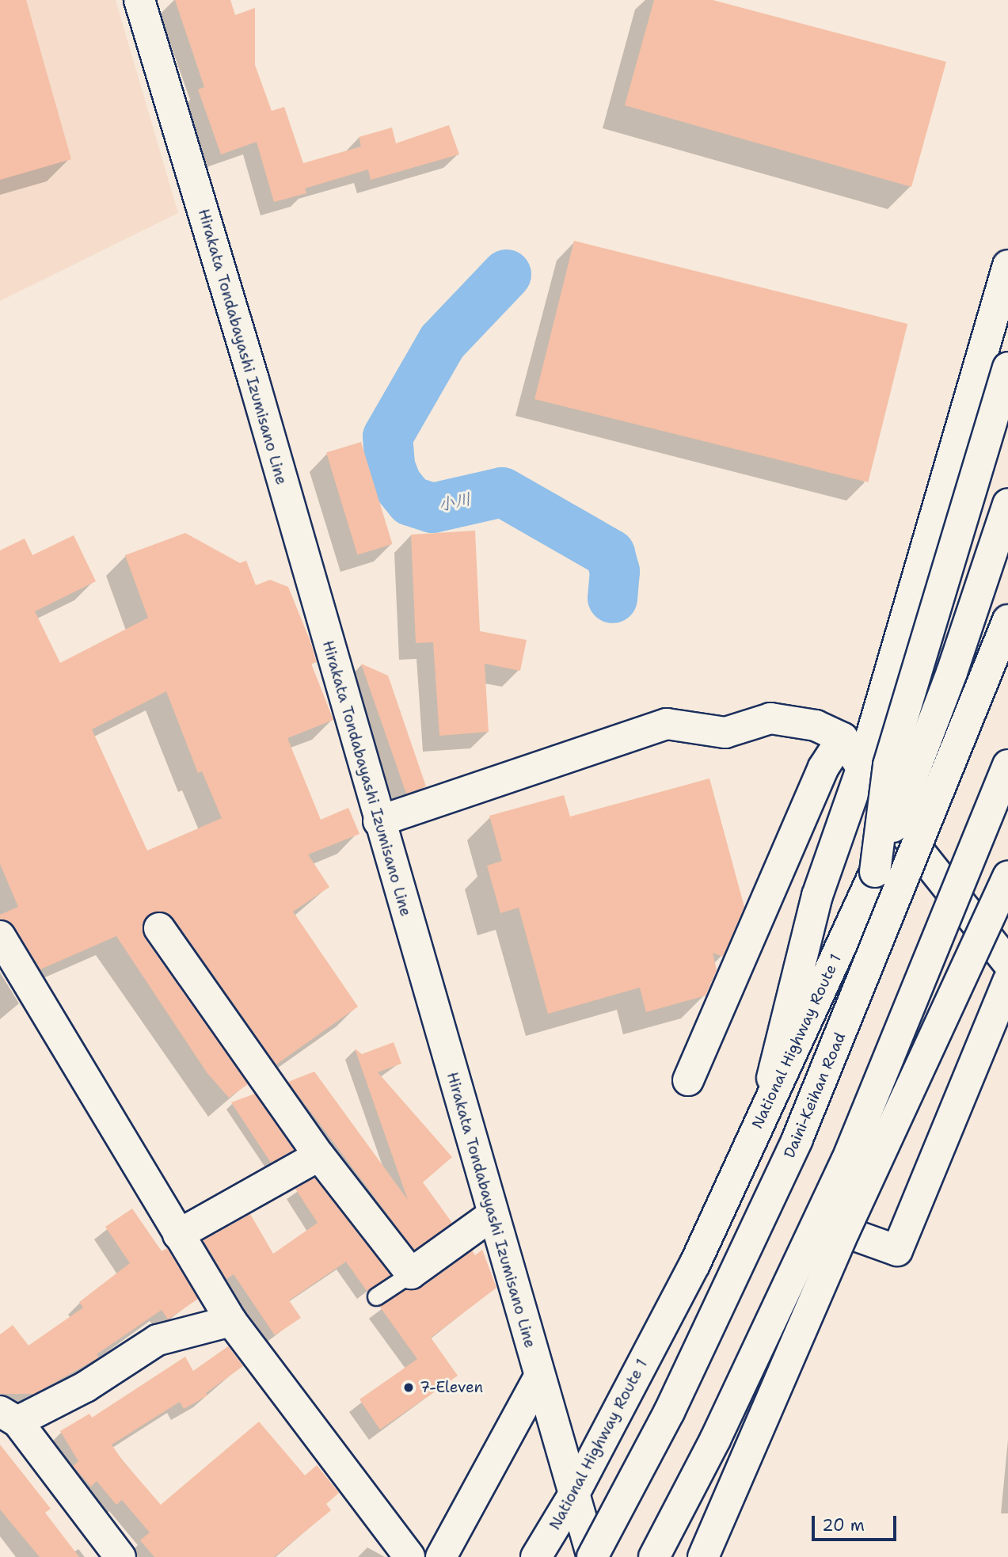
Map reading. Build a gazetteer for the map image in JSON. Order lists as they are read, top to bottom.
{
  "streets": {
    "main road": ["Hirakata Tondabayashi Izumisano Line", "National Highway Route 1", "Daini-Keihan Road"]
  },
  "crossings": [
    ["Hirakata Tondabayashi Izumisano Line", "National Highway Route 1"],
    ["Hirakata Tondabayashi Izumisano Line", "Daini-Keihan Road"]
  ],
  "water": ["小川"],
  "places": ["7-Eleven"],
  "scale_bar": "20 m"
}
